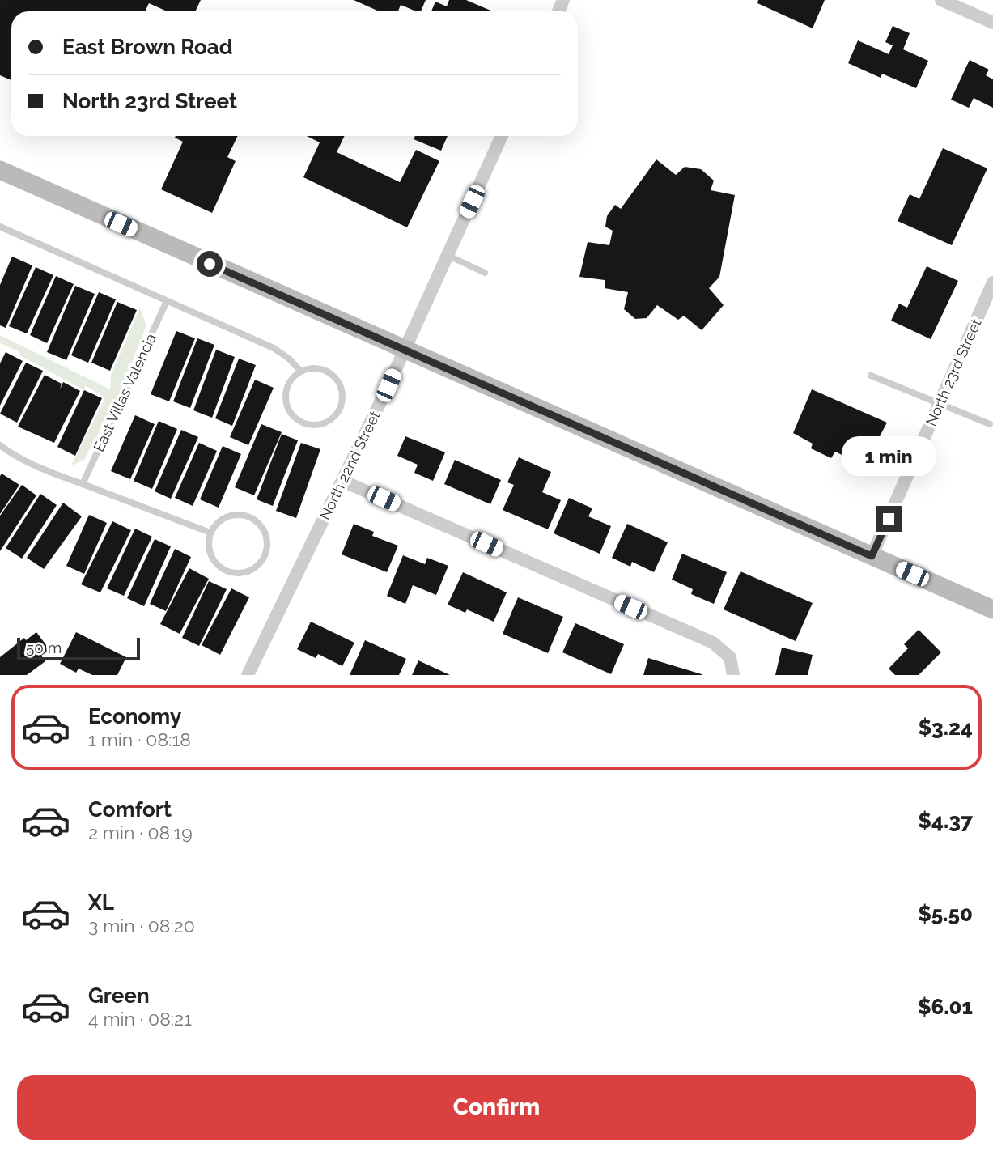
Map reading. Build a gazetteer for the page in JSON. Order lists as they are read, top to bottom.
{
  "streets": {
    "street": ["North 23rd Street", "North 22nd Street"],
    "lane": ["East Villas Valencia"]
  },
  "scale_bar": "50 m",
  "page": {
    "banner": ["East Brown Road", "North 23rd Street"],
    "bubble": "1 min",
    "scale": "50 m",
    "list": [
      {
        "name": "Economy",
        "note": "1 min · 08:18",
        "value": "$3.24"
      },
      {
        "name": "Comfort",
        "note": "2 min · 08:19",
        "value": "$4.37"
      },
      {
        "name": "XL",
        "note": "3 min · 08:20",
        "value": "$5.50"
      },
      {
        "name": "Green",
        "note": "4 min · 08:21",
        "value": "$6.01"
      }
    ],
    "buttons": "Confirm"
  }
}
